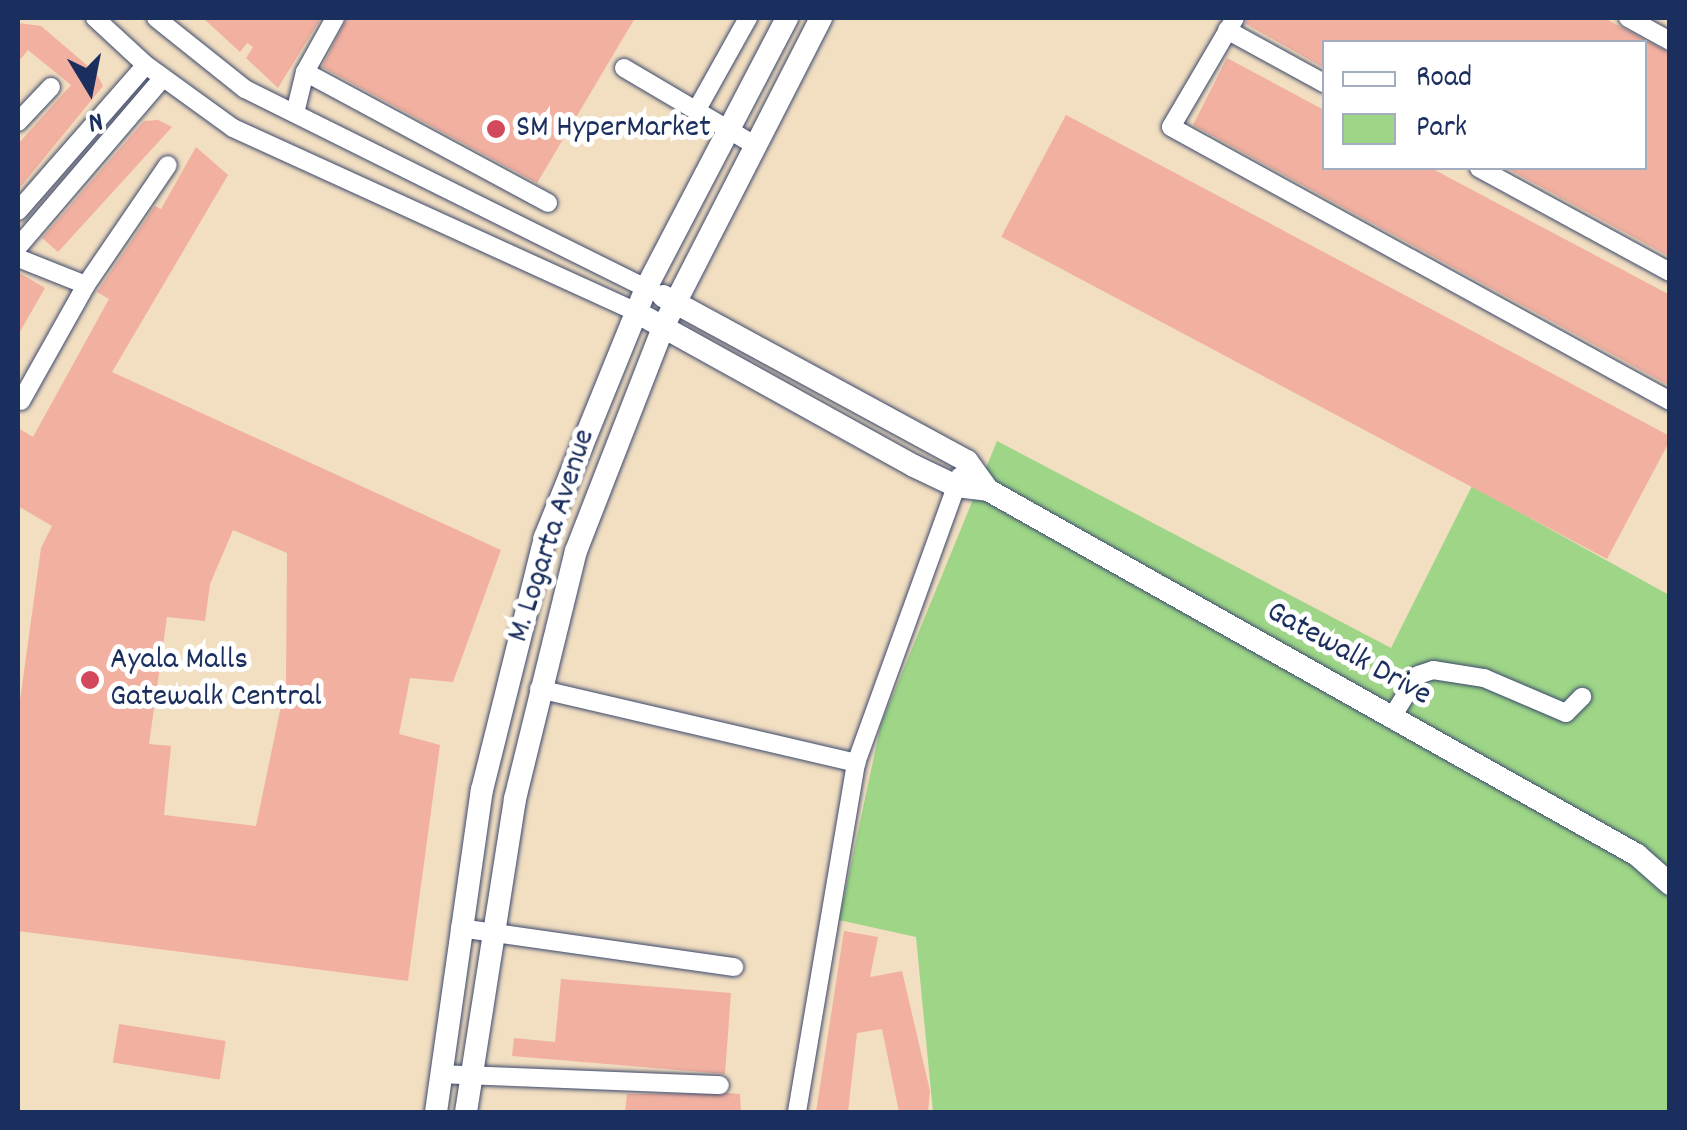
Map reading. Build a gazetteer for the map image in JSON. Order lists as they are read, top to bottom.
{
  "streets": {
    "main road": ["M. Logarta Avenue", "Gatewalk Drive"]
  },
  "crossings": [
    ["M. Logarta Avenue", "Gatewalk Drive"]
  ],
  "places": ["SM HyperMarket", "Ayala Malls Gatewalk Central"],
  "legend": ["Road", "Park"],
  "north": "bottom"
}
